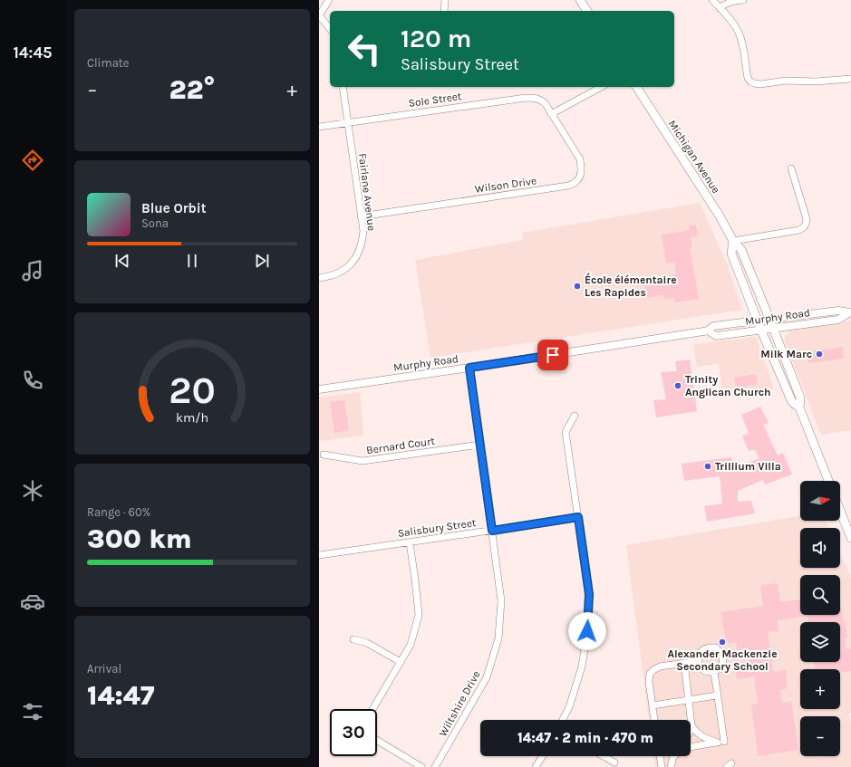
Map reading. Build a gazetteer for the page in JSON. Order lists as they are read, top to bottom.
{
  "streets": {
    "main road": ["Michigan Avenue"],
    "street": [
      "Sole Street",
      "Wilson Drive",
      "Fairlane Avenue",
      "Murphy Road",
      "Bernard Court",
      "Salisbury Street",
      "Wiltshire Drive"
    ]
  },
  "crossings": [
    ["Sole Street", "Wilson Drive"],
    ["Sole Street", "Fairlane Avenue"],
    ["Michigan Avenue", "Murphy Road"],
    ["Wilson Drive", "Fairlane Avenue"],
    ["Murphy Road", "Wiltshire Drive"],
    ["Bernard Court", "Wiltshire Drive"],
    ["Salisbury Street", "Wiltshire Drive"]
  ],
  "places": [
    "École élémentaire Les Rapides",
    "Milk Marc",
    "Trinity Anglican Church",
    "Trillium Villa",
    "Alexander Mackenzie Secondary School"
  ],
  "north": "right",
  "page": {
    "tabs": "14:45",
    "tile": [
      "Climate",
      ["Range · 60%", "300 km"],
      ["Arrival", "14:47"]
    ],
    "turn": ["120 m", "Salisbury Street"],
    "heat": ["−", "22°", "+"],
    "song": ["Blue Orbit", "Sona"],
    "map_buttons": ["+", "−"],
    "limit": "30",
    "trip": "14:47 · 2 min · 470 m",
    "gauge": ["20", "km/h"]
  }
}
